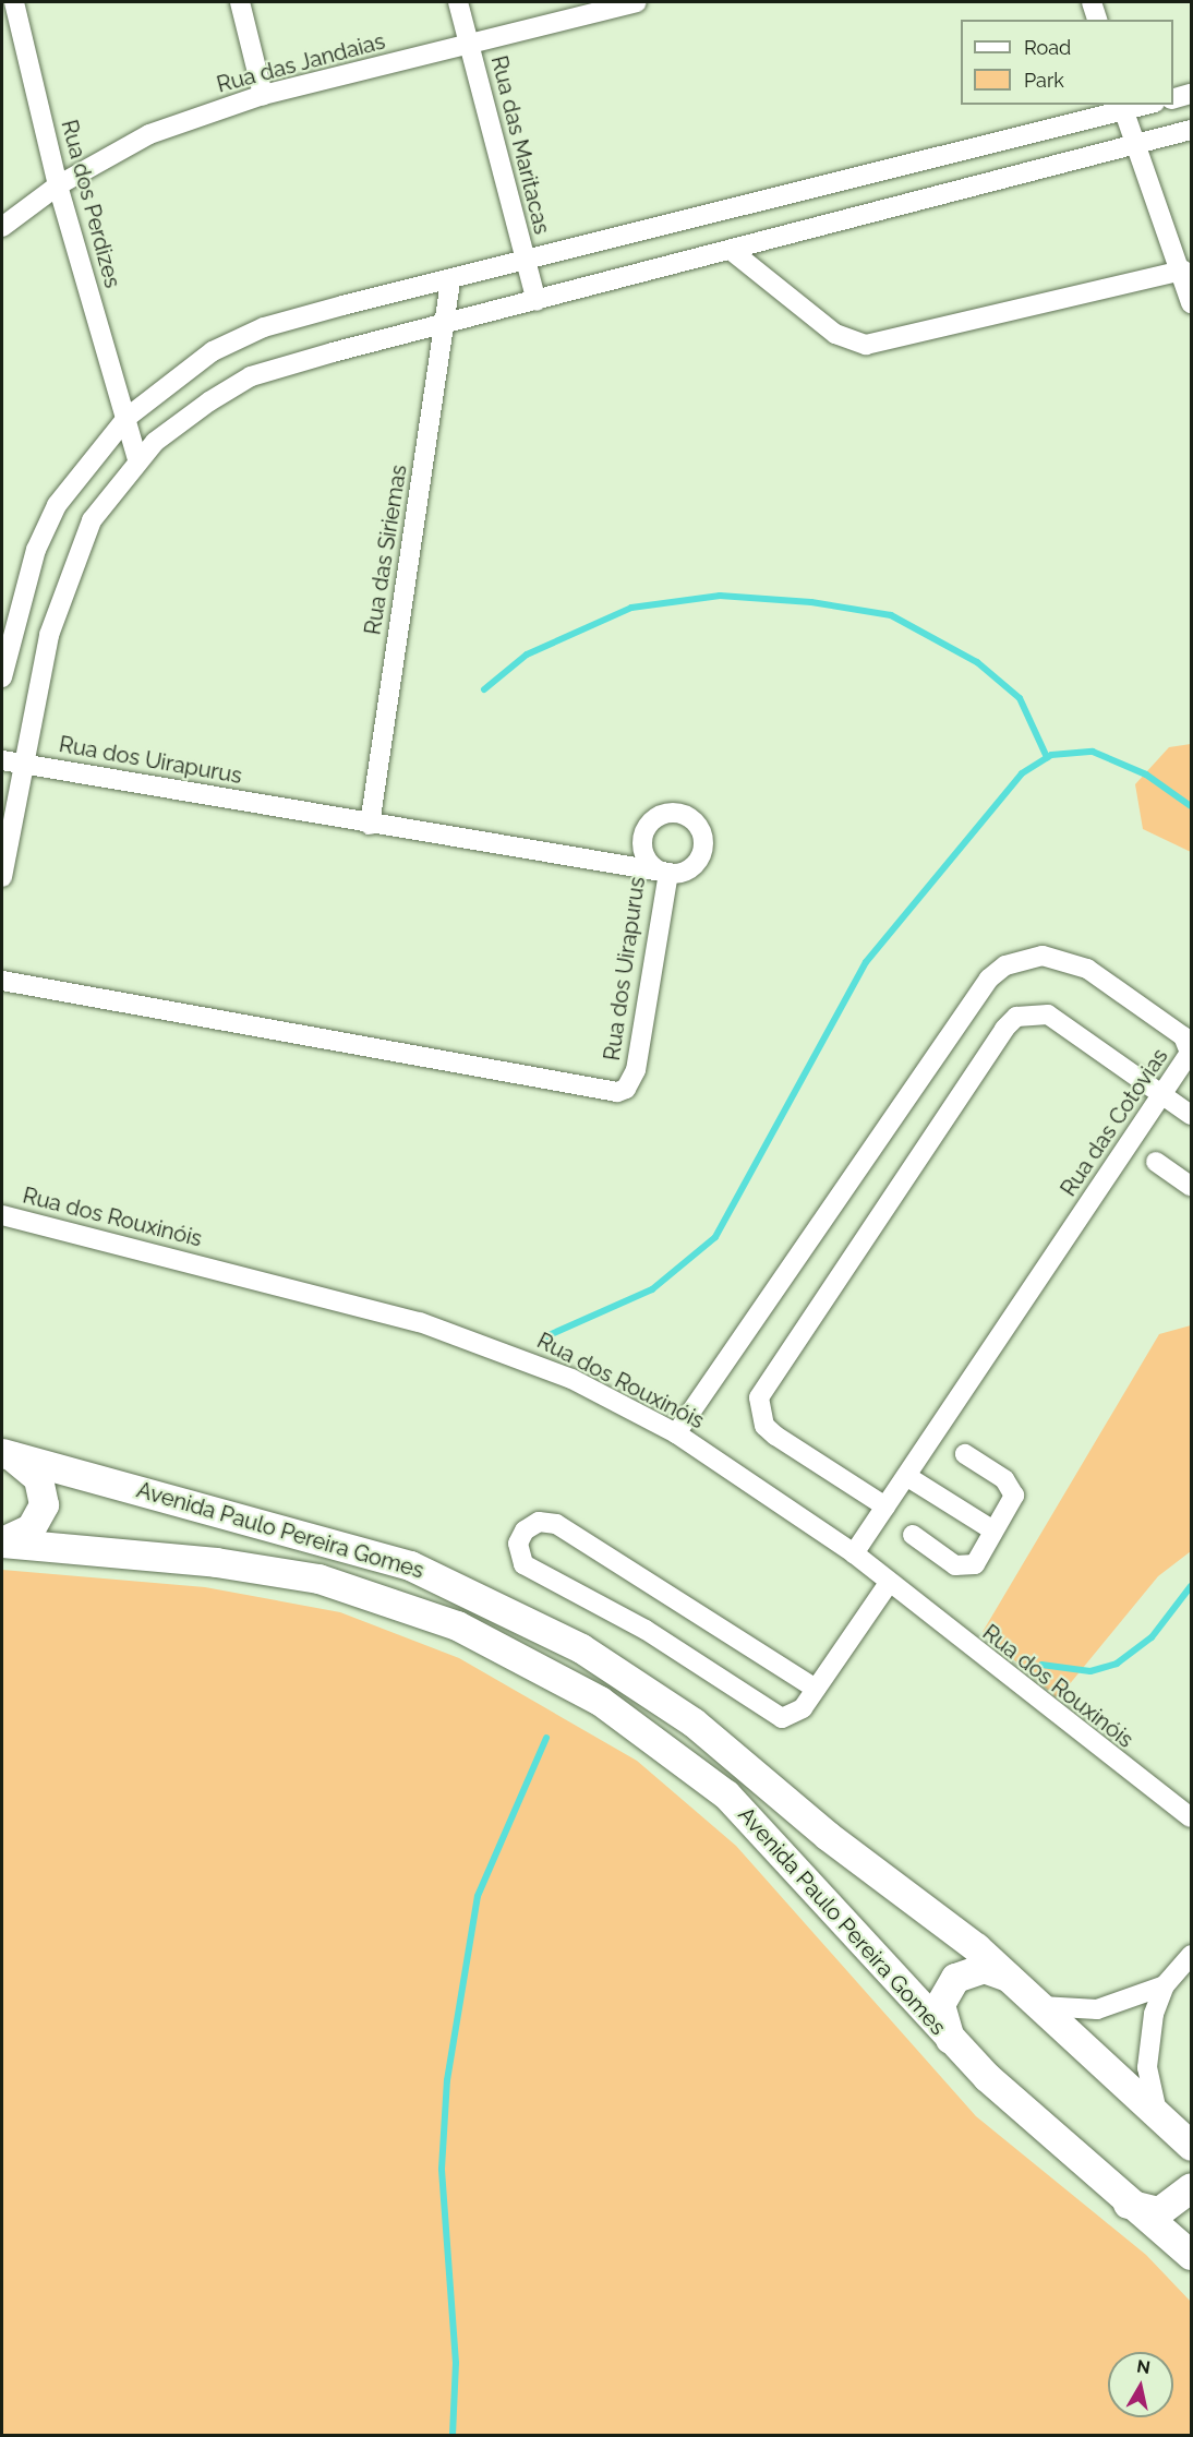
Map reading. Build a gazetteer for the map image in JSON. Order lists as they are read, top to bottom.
{
  "streets": {
    "main road": ["Avenida Paulo Pereira Gomes"],
    "street": [
      "Rua das Jandaias",
      "Rua das Maritacas",
      "Rua dos Perdizes",
      "Rua das Siriemas",
      "Rua dos Uirapurus",
      "Rua das Cotovias",
      "Rua dos Rouxinóis"
    ]
  },
  "crossings": [
    ["Rua das Jandaias", "Rua das Maritacas"],
    ["Rua das Jandaias", "Rua dos Perdizes"],
    ["Rua das Siriemas", "Rua dos Uirapurus"],
    ["Rua das Cotovias", "Rua dos Rouxinóis"]
  ],
  "legend": ["Road", "Park"],
  "north": "top"
}
